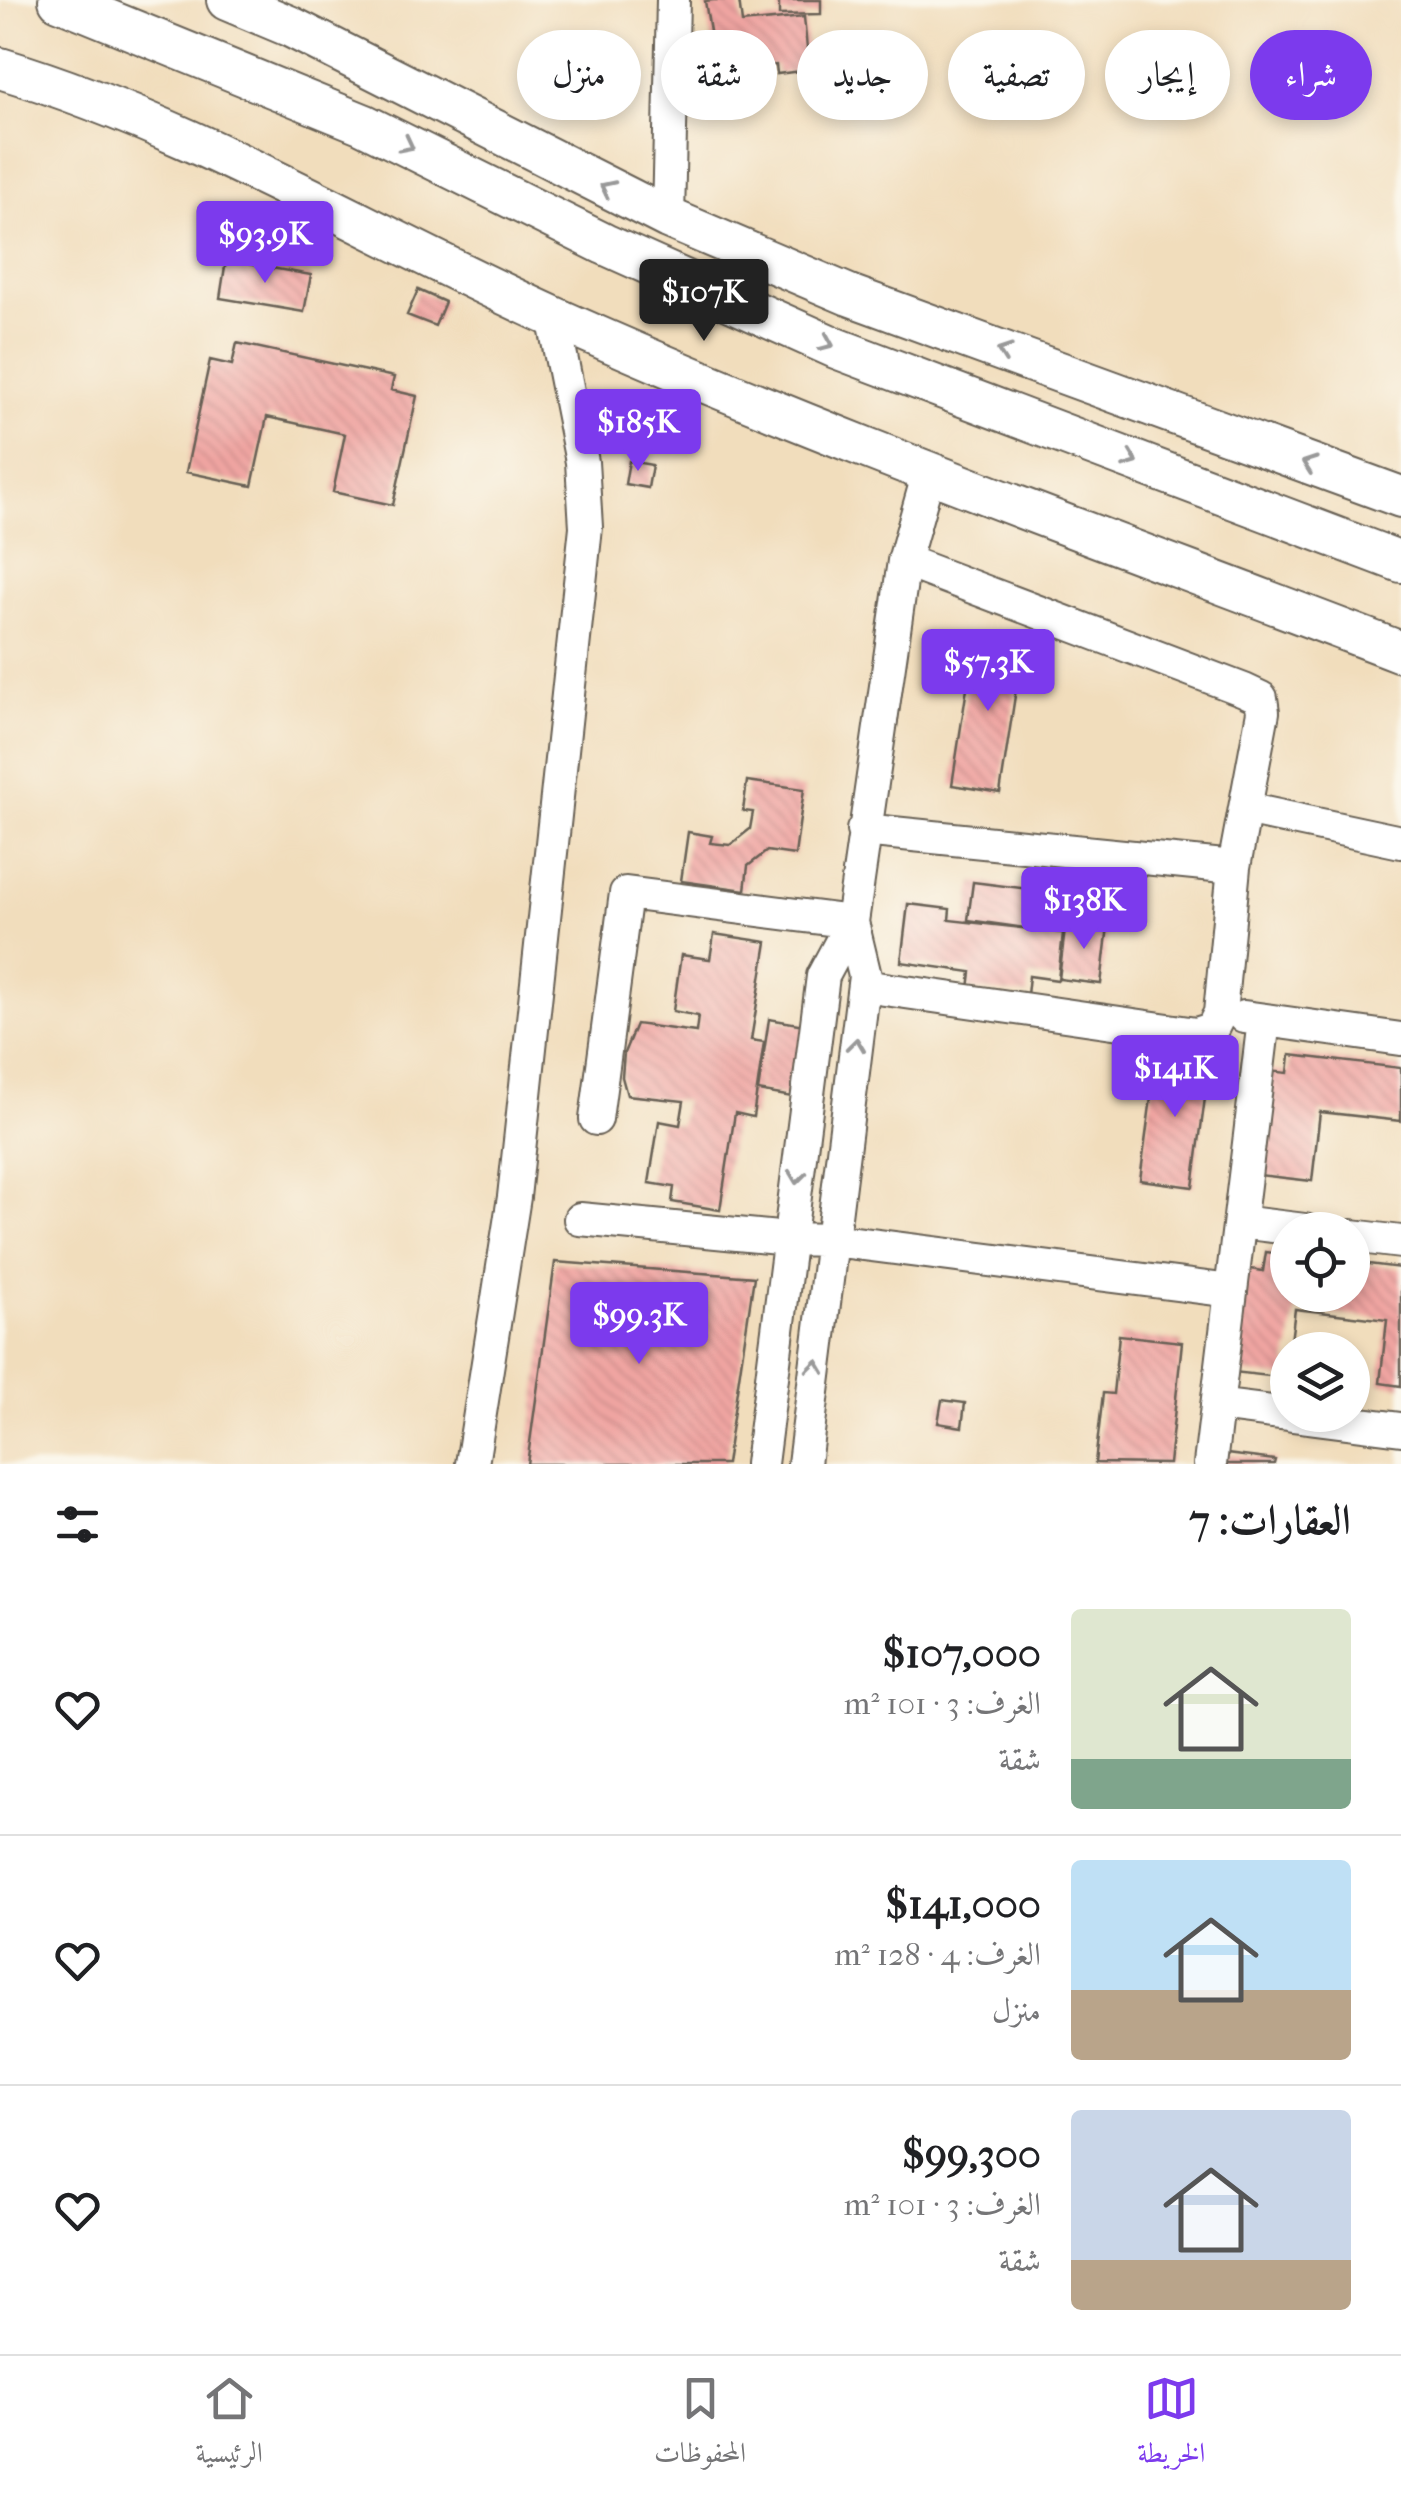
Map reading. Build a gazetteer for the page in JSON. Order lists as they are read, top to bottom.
{
  "page": {
    "chip": [
      "شراء",
      "إيجار",
      "تصفية",
      "جديد",
      "شقة",
      "منزل"
    ],
    "price": [
      "$93.9K",
      "$107K",
      "$185K",
      "$57.3K",
      "$138K",
      "$141K",
      "$99.3K"
    ],
    "heading": "العقارات: 7",
    "list": [
      {
        "name": "$107,000",
        "note": "الغرف: 3 · 101 m² · شقة"
      },
      {
        "name": "$141,000",
        "note": "الغرف: 4 · 128 m² · منزل"
      },
      {
        "name": "$99,300",
        "note": "الغرف: 3 · 101 m² · شقة"
      }
    ],
    "tabs": ["الخريطة", "المحفوظات", "الرئيسية"]
  }
}
